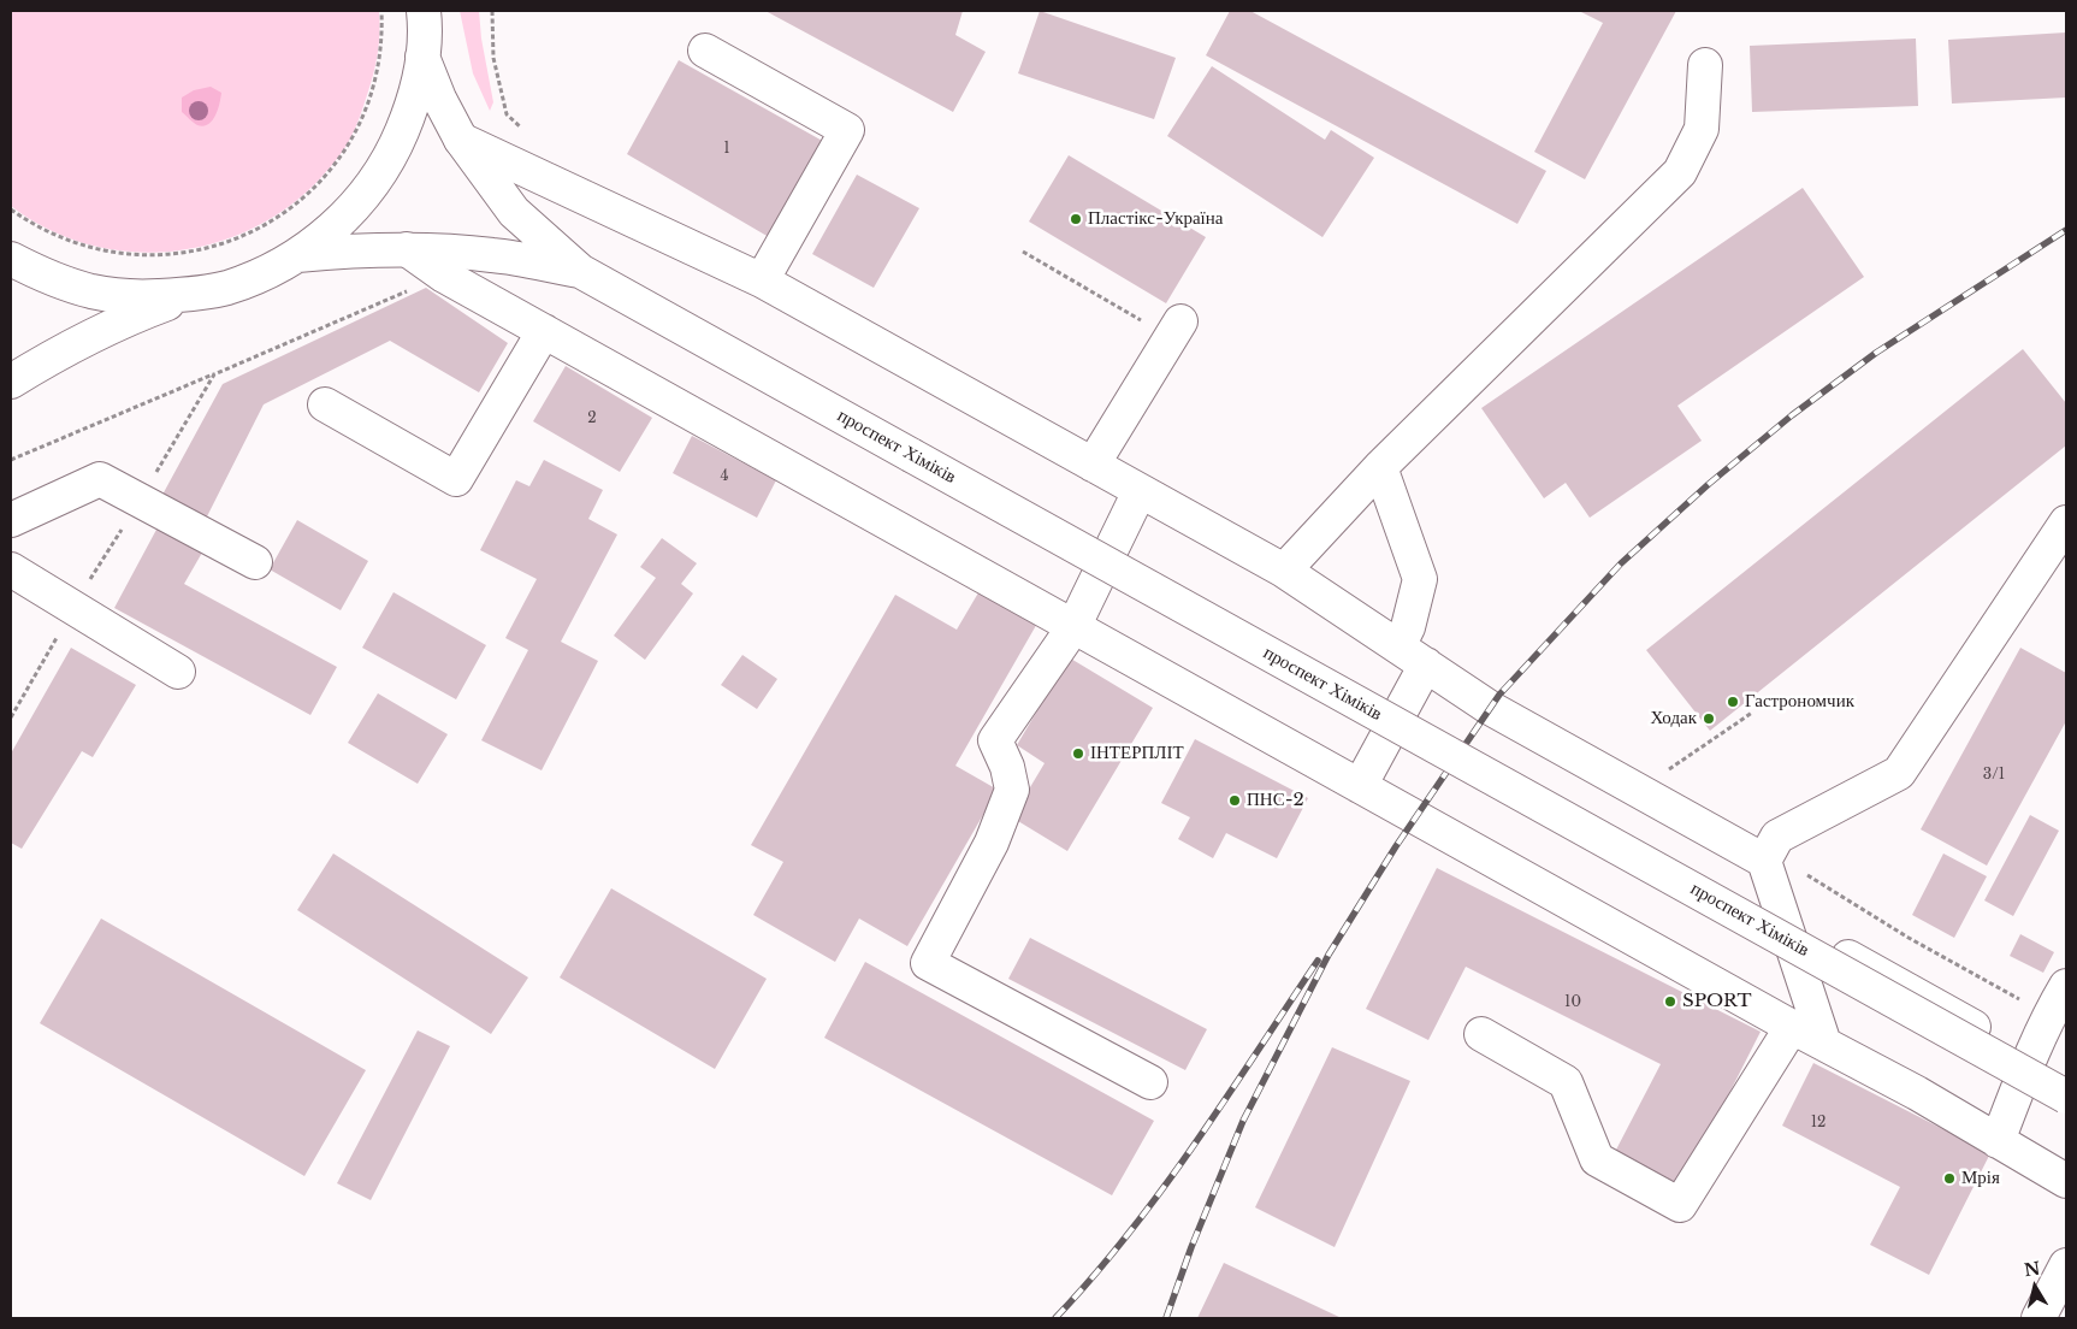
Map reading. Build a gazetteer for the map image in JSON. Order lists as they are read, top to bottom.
{
  "streets": {
    "street": ["проспект Хіміків"]
  },
  "places": [
    "Пластікс-Україна",
    "Гастрономчик",
    "Ходак",
    "ІНТЕРПЛІТ",
    "ПНС-2",
    "SPORT",
    "Мрія"
  ],
  "house_numbers": [
    "1",
    "2",
    "4",
    "3/1",
    "10",
    "12"
  ],
  "north": "top"
}
